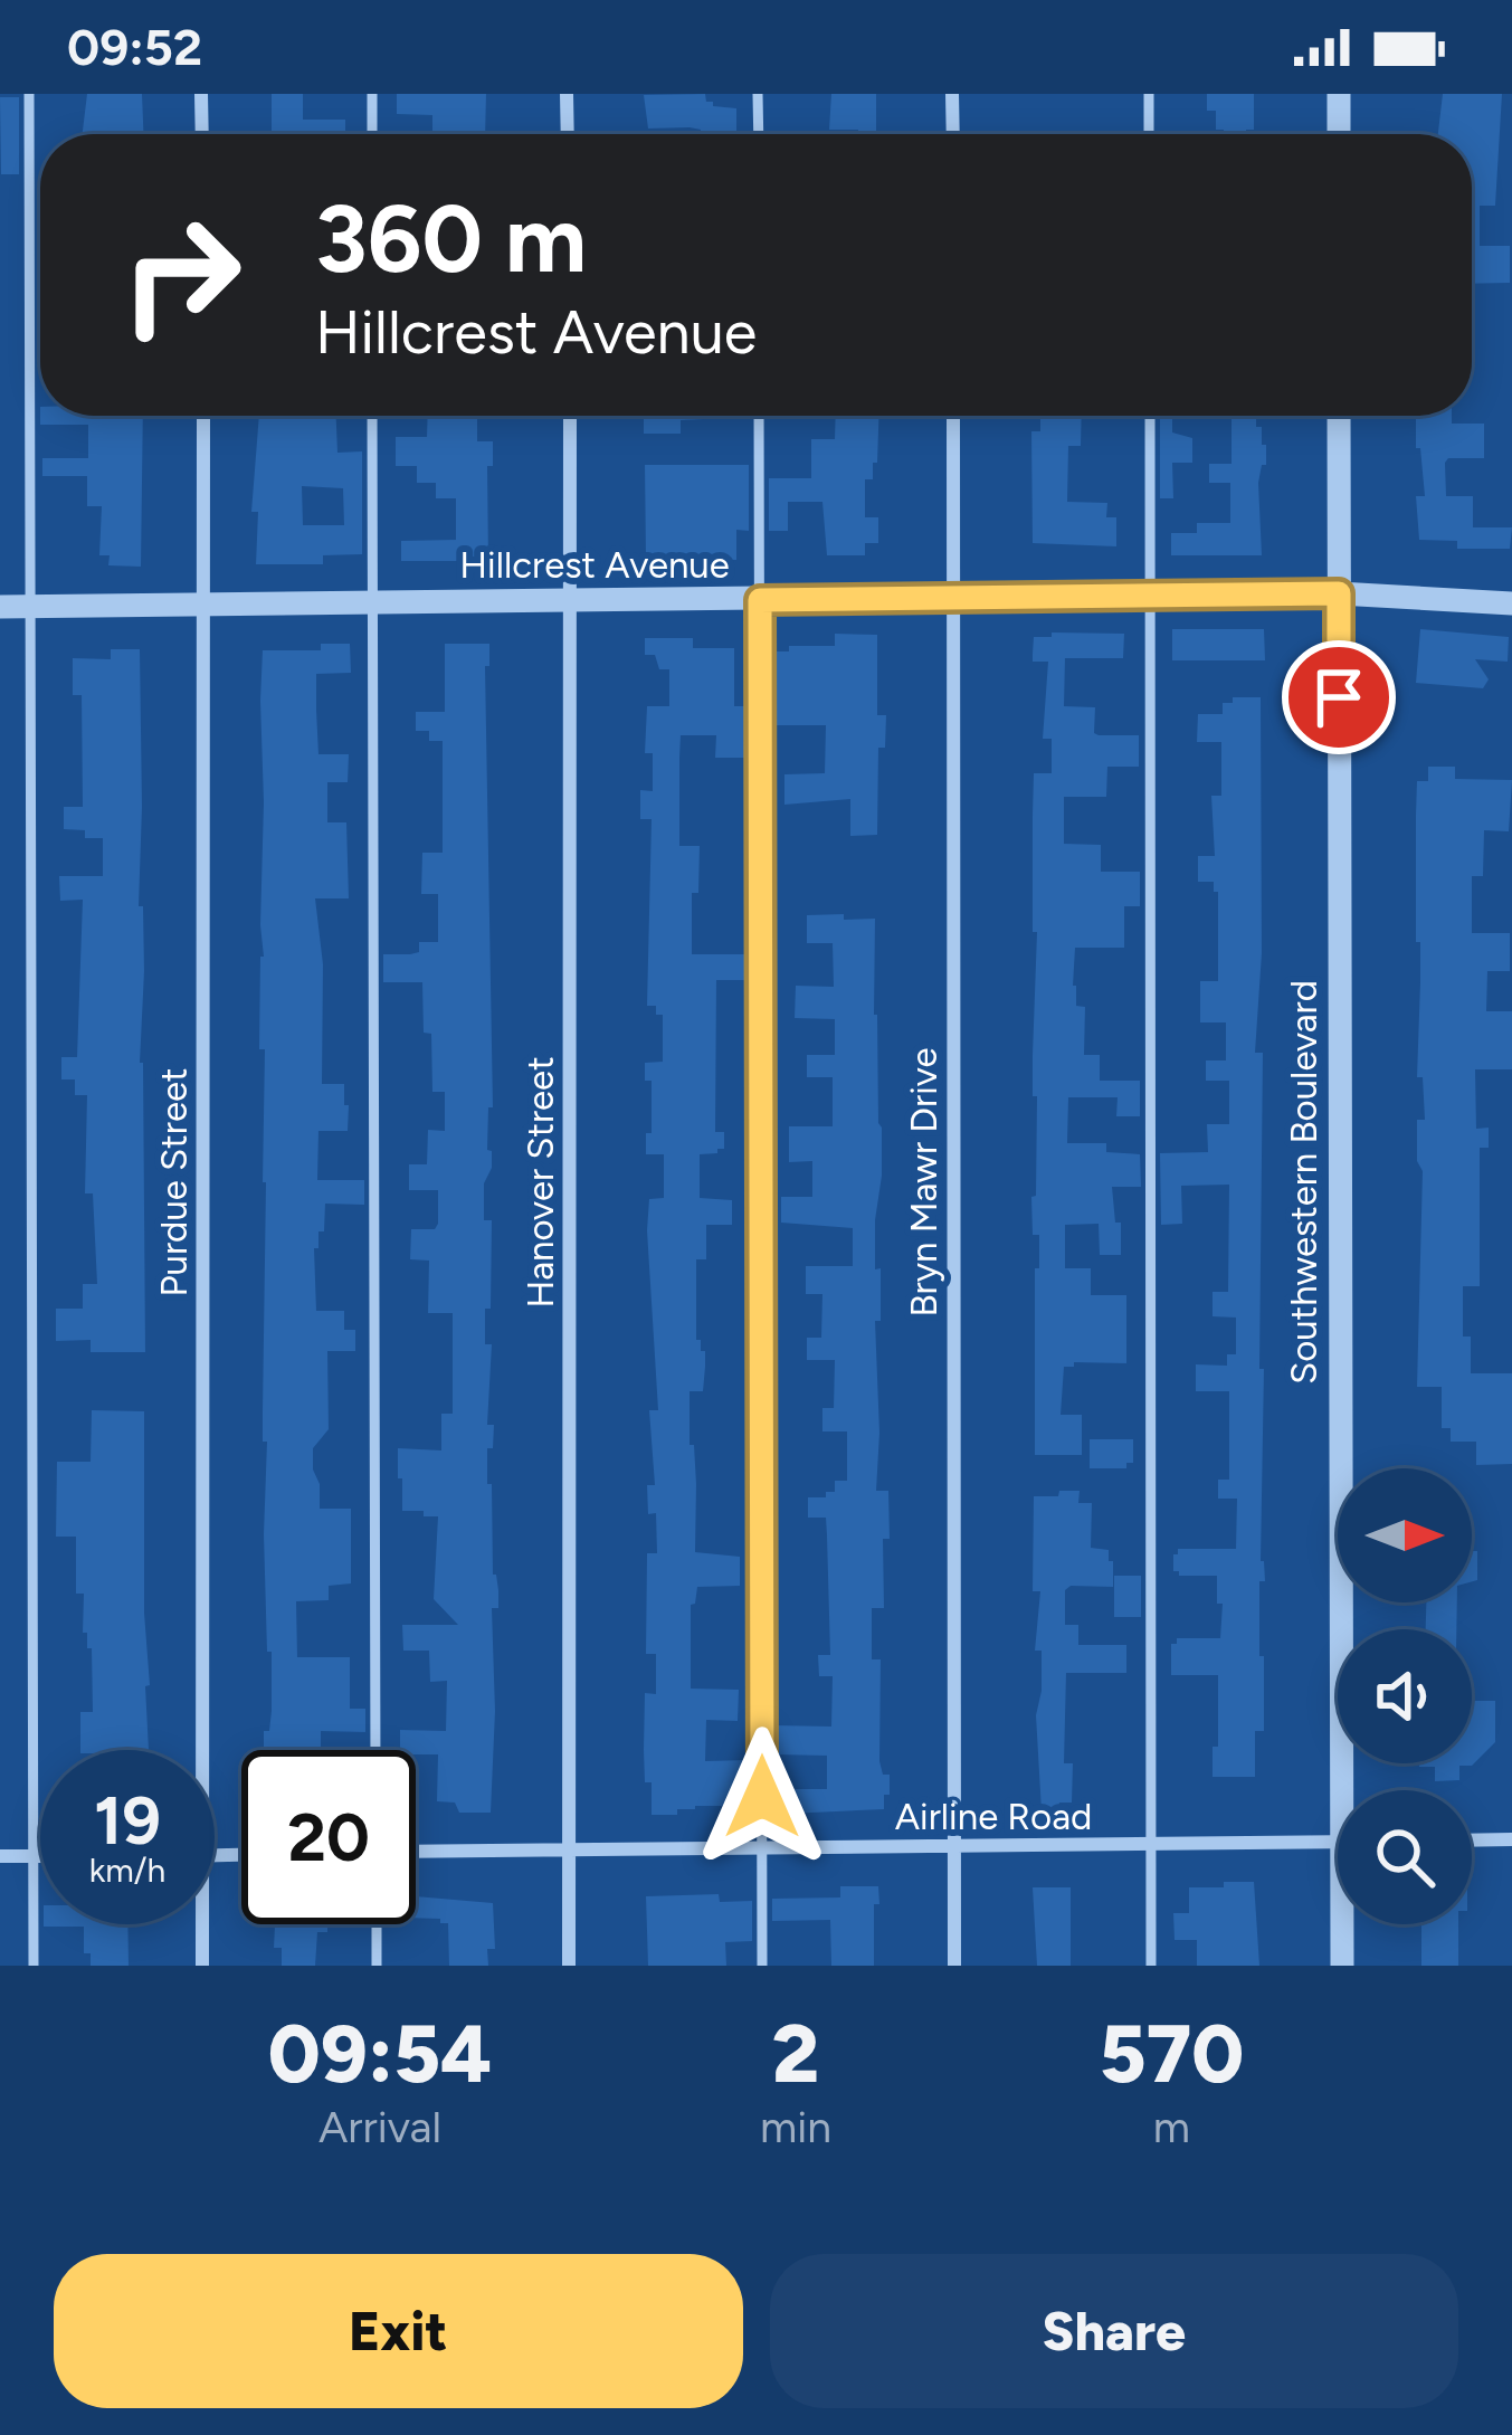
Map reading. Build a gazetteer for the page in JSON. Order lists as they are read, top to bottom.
{
  "streets": {
    "street": [
      "Hillcrest Avenue",
      "Purdue Street",
      "Hanover Street",
      "Bryn Mawr Drive",
      "Southwestern Boulevard",
      "Airline Road"
    ]
  },
  "crossings": [
    ["Hillcrest Avenue", "Purdue Street"],
    ["Hillcrest Avenue", "Hanover Street"],
    ["Hillcrest Avenue", "Bryn Mawr Drive"],
    ["Hillcrest Avenue", "Southwestern Boulevard"],
    ["Hanover Street", "Airline Road"],
    ["Bryn Mawr Drive", "Airline Road"]
  ],
  "north": "right",
  "page": {
    "status": "09:52",
    "turn": ["360 m", "Hillcrest Avenue"],
    "speed": "19 km/h",
    "limit": "20",
    "eta": [
      "09:54",
      "Arrival",
      "2",
      "min",
      "570",
      "m"
    ],
    "buttons": ["Exit", "Share"]
  }
}
